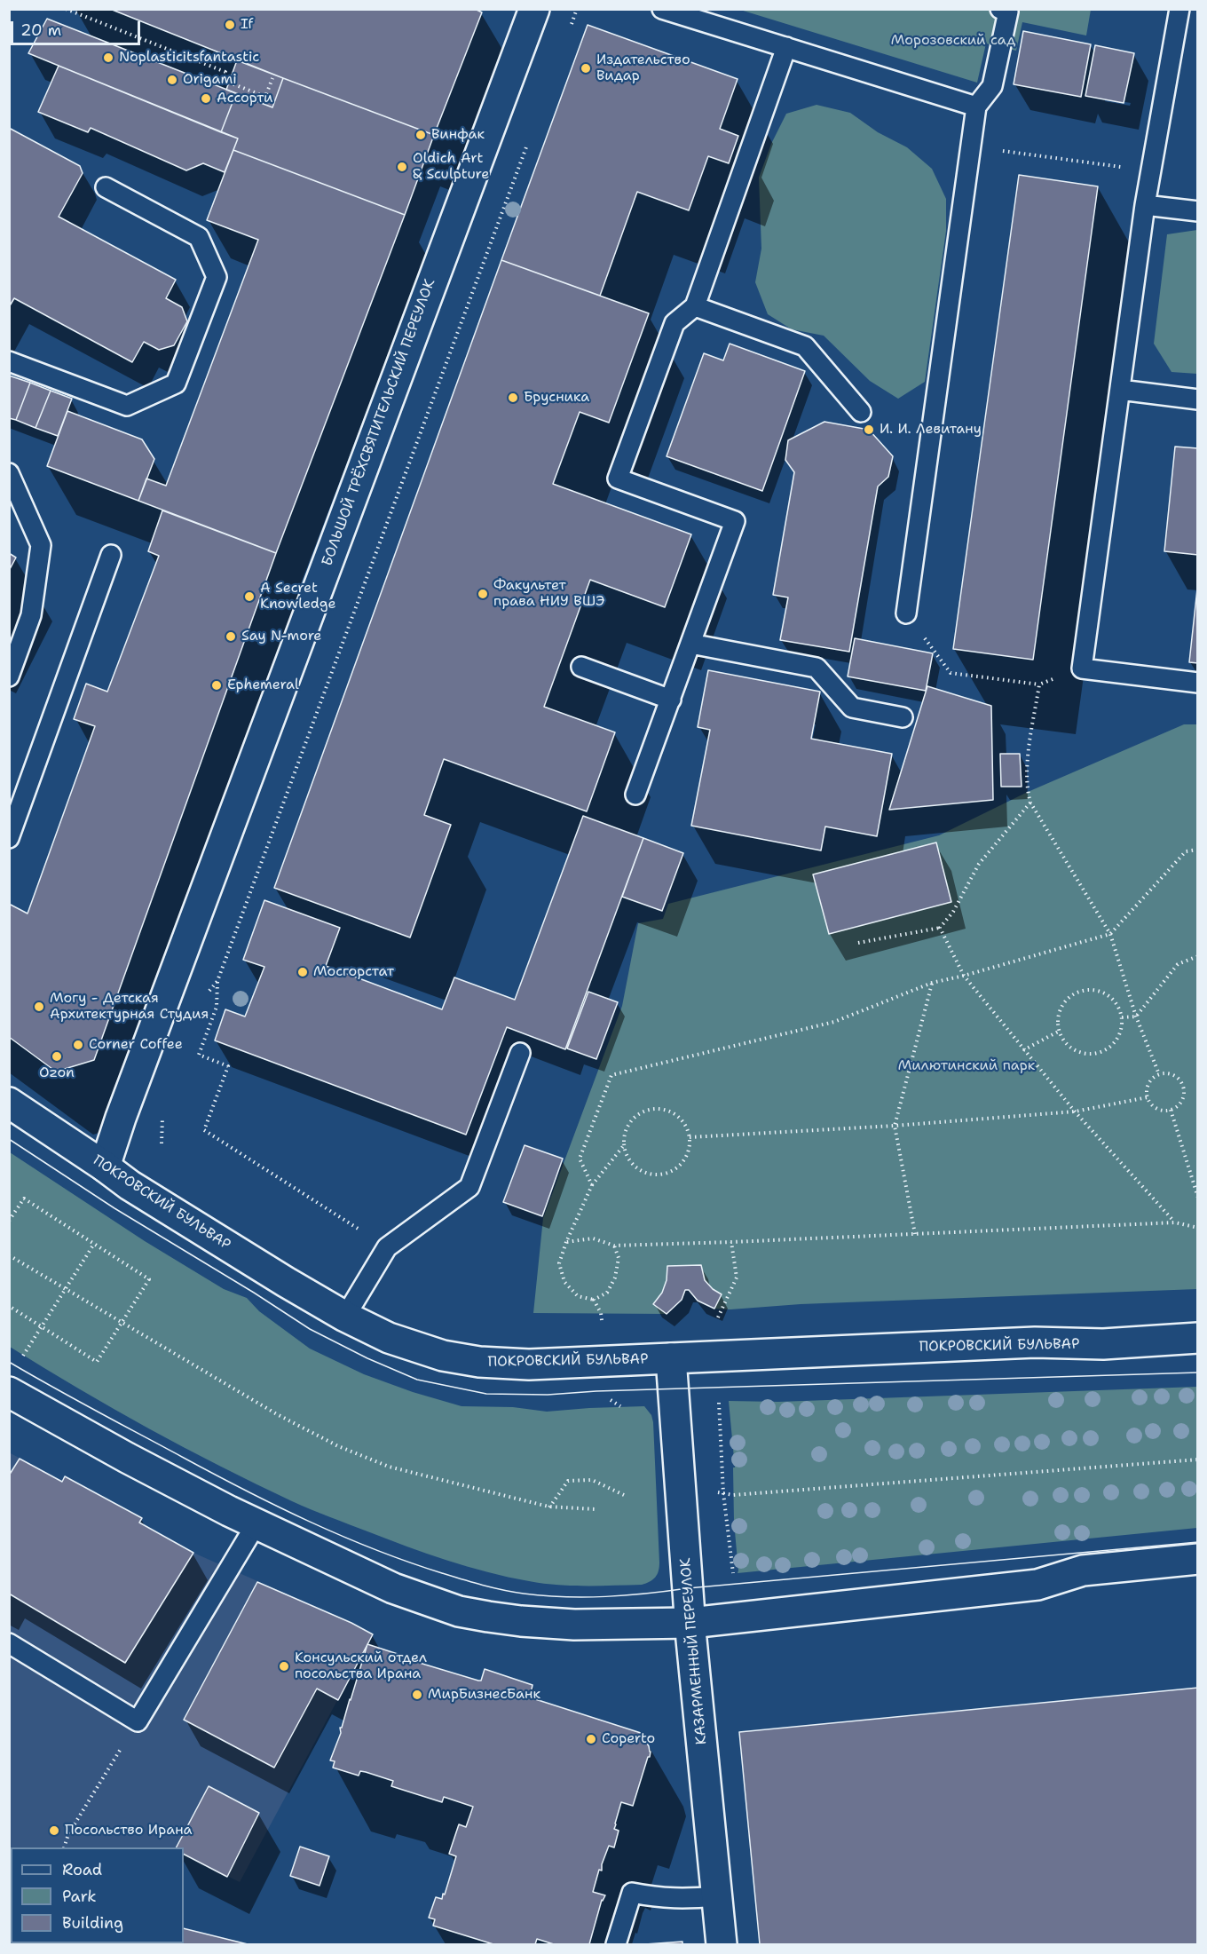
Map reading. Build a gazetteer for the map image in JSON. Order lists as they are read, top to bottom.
{
  "streets": {
    "main road": ["БОЛЬШОЙ ТРЁХСВЯТИТЕЛЬСКИЙ ПЕРЕУЛОК", "ПОКРОВСКИЙ БУЛЬВАР", "КАЗАРМЕННЫЙ ПЕРЕУЛОК"]
  },
  "crossings": [
    ["БОЛЬШОЙ ТРЁХСВЯТИТЕЛЬСКИЙ ПЕРЕУЛОК", "ПОКРОВСКИЙ БУЛЬВАР"],
    ["ПОКРОВСКИЙ БУЛЬВАР", "КАЗАРМЕННЫЙ ПЕРЕУЛОК"]
  ],
  "parks": ["Морозовский сад", "Милютинский парк"],
  "places": [
    "If",
    "Noplasticitsfantastic",
    "Издательство Видар",
    "Origami",
    "Ассорти",
    "Винфак",
    "Oldich Art & Sculpture",
    "Брусника",
    "И. И. Левитану",
    "Факультет права НИУ ВШЭ",
    "A Secret Knowledge",
    "Say N-more",
    "Ephemeral",
    "Мосгорстат",
    "Могу - Детская Архитектурная Студия",
    "Corner Coffee",
    "Ozon",
    "Консульский отдел посольства Ирана",
    "МирБизнесБанк",
    "Coperto",
    "Посольство Ирана"
  ],
  "legend": ["Road", "Park", "Building"],
  "scale_bar": "20 m"
}
